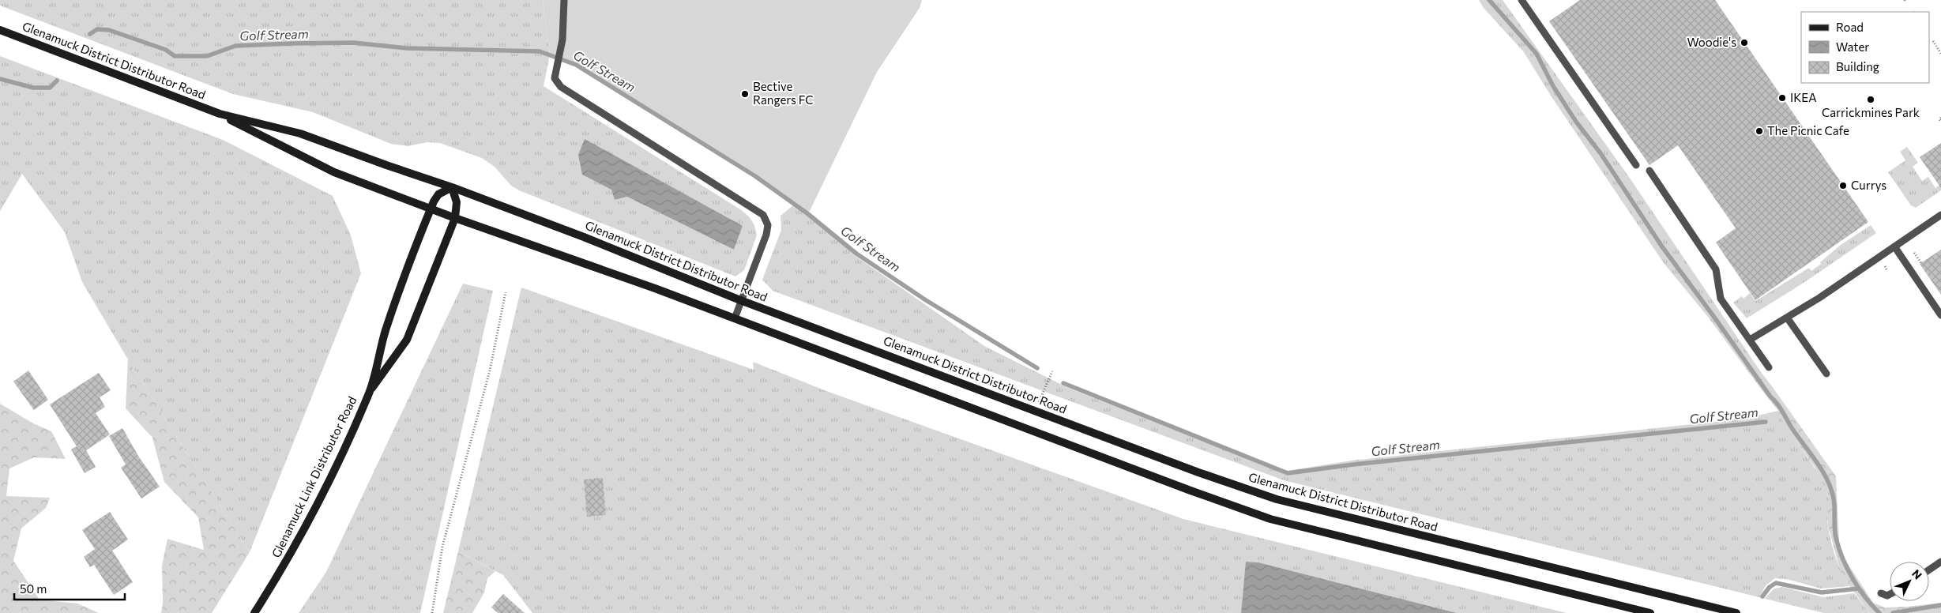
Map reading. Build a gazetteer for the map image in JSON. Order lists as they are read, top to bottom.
{
  "streets": {
    "main road": ["Glenamuck District Distributor Road", "Glenamuck Link Distributor Road"]
  },
  "crossings": [
    ["Glenamuck District Distributor Road", "Glenamuck Link Distributor Road"]
  ],
  "water": ["Golf Stream"],
  "places": [
    "Woodie's",
    "Bective Rangers FC",
    "IKEA",
    "Carrickmines Park",
    "The Picnic Cafe",
    "Currys"
  ],
  "legend": ["Road", "Water", "Building"],
  "scale_bar": "50 m",
  "north": "top right"
}
